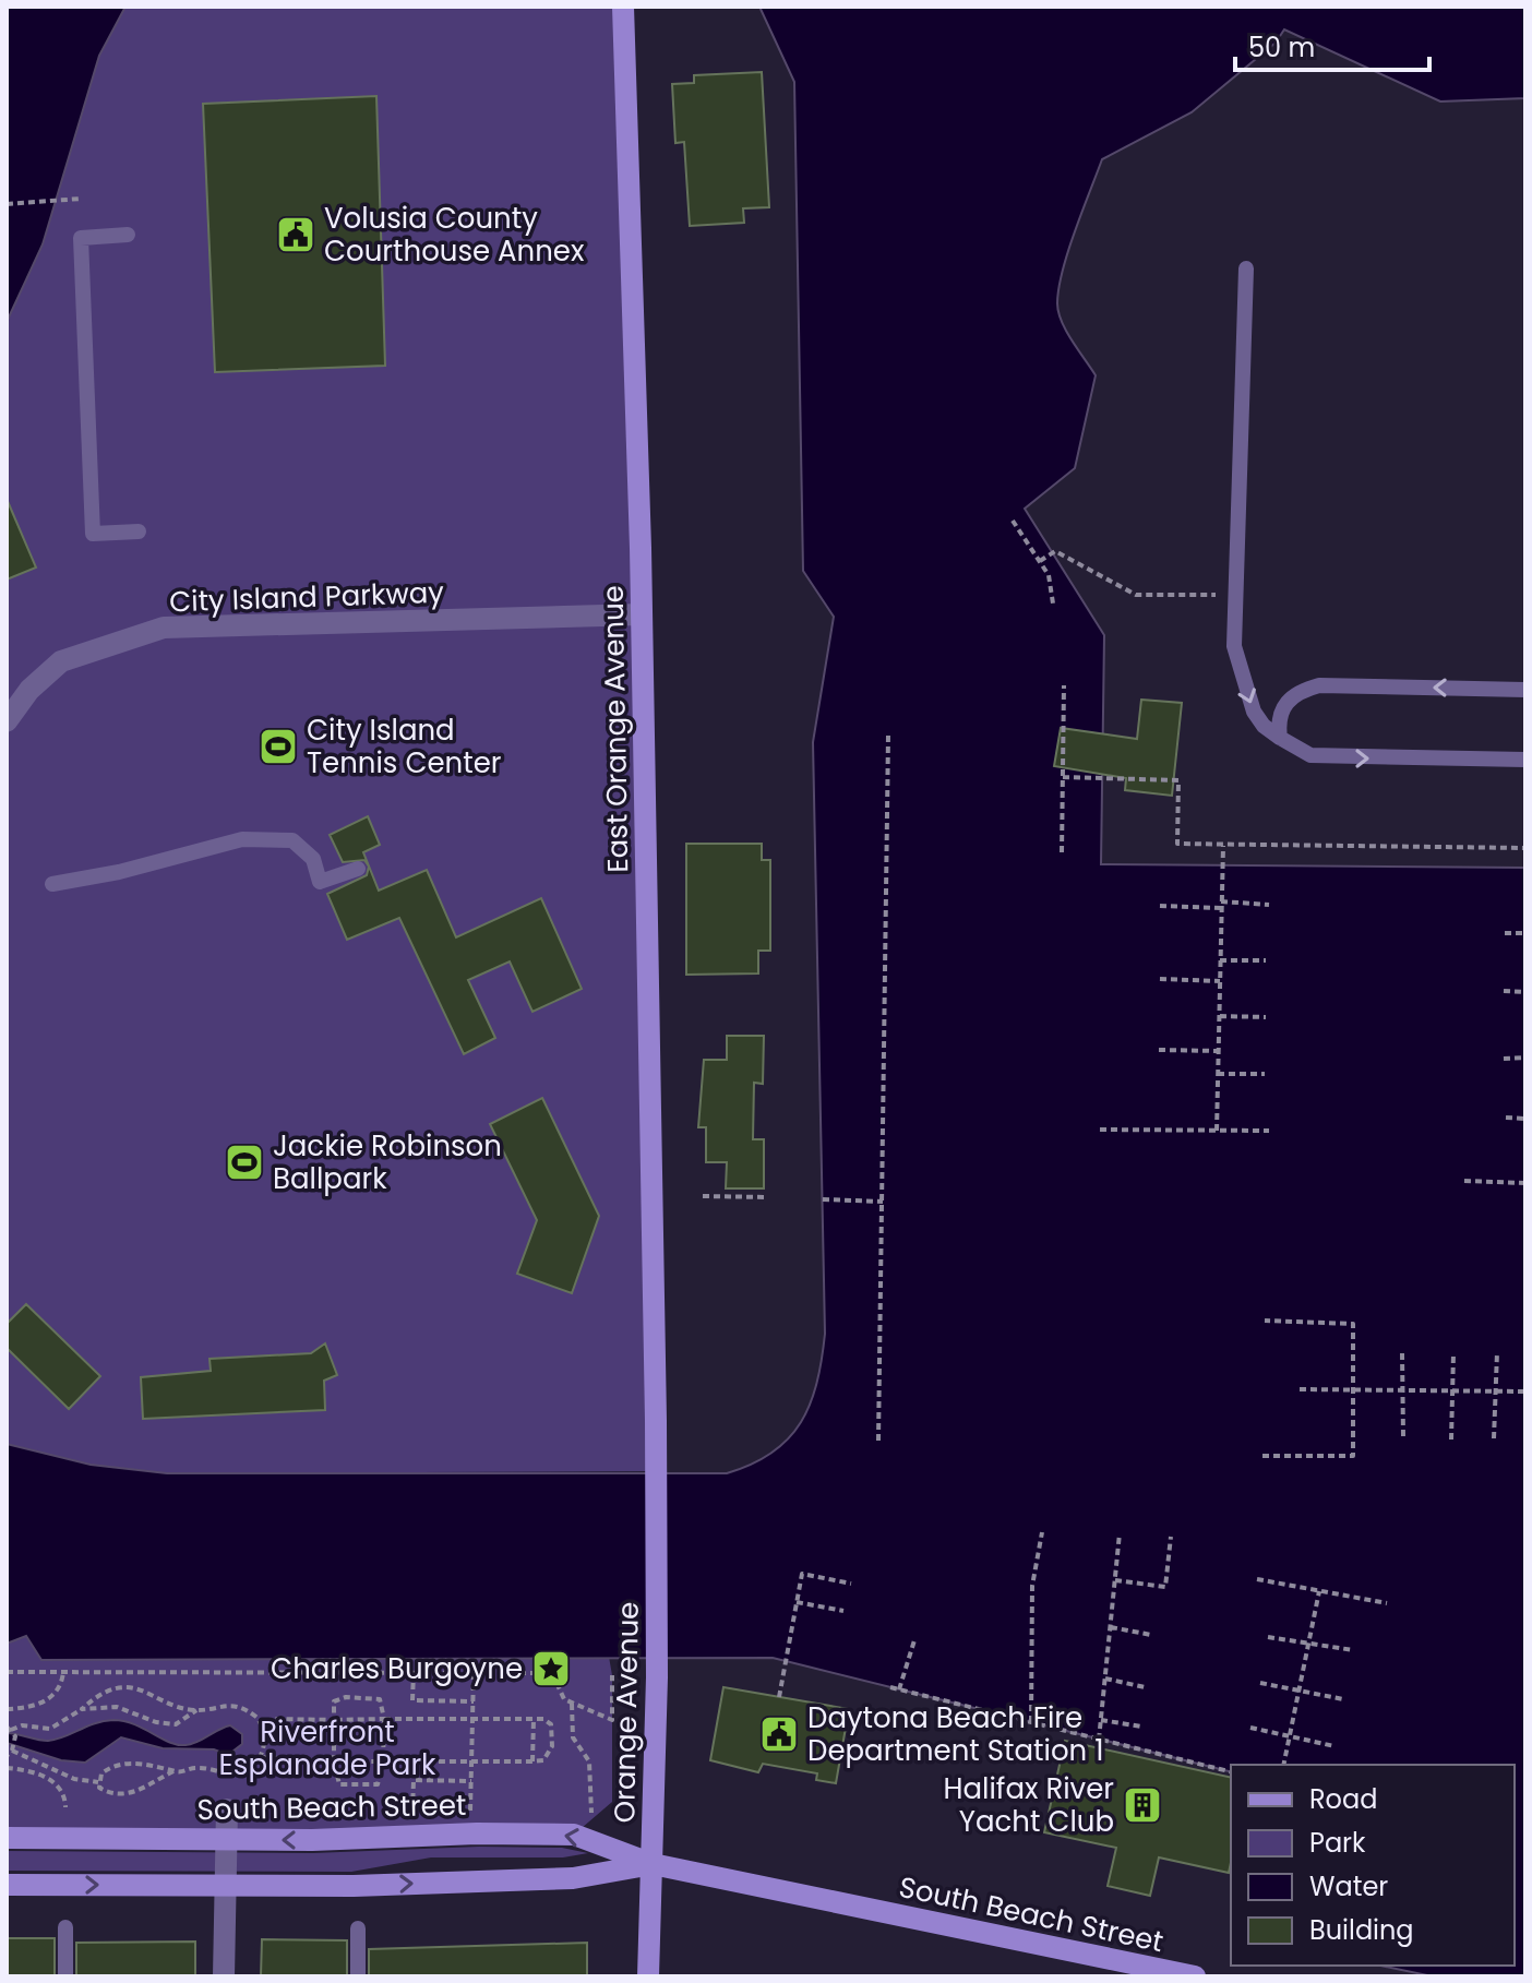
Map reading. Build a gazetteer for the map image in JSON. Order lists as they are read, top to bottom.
{
  "streets": {
    "street": [
      "City Island Parkway",
      "East Orange Avenue",
      "Orange Avenue",
      "South Beach Street"
    ]
  },
  "crossings": [
    ["City Island Parkway", "East Orange Avenue"],
    ["East Orange Avenue", "Orange Avenue"],
    ["Orange Avenue", "South Beach Street"]
  ],
  "parks": ["Riverfront Esplanade Park"],
  "places": {
    "public building": ["Volusia County Courthouse Annex", "Daytona Beach Fire Department Station 1"],
    "sports": ["City Island Tennis Center", "Jackie Robinson Ballpark"],
    "place": ["Charles Burgoyne"],
    "building": ["Halifax River Yacht Club"]
  },
  "legend": [
    "Road",
    "Park",
    "Water",
    "Building"
  ],
  "scale_bar": "50 m"
}
